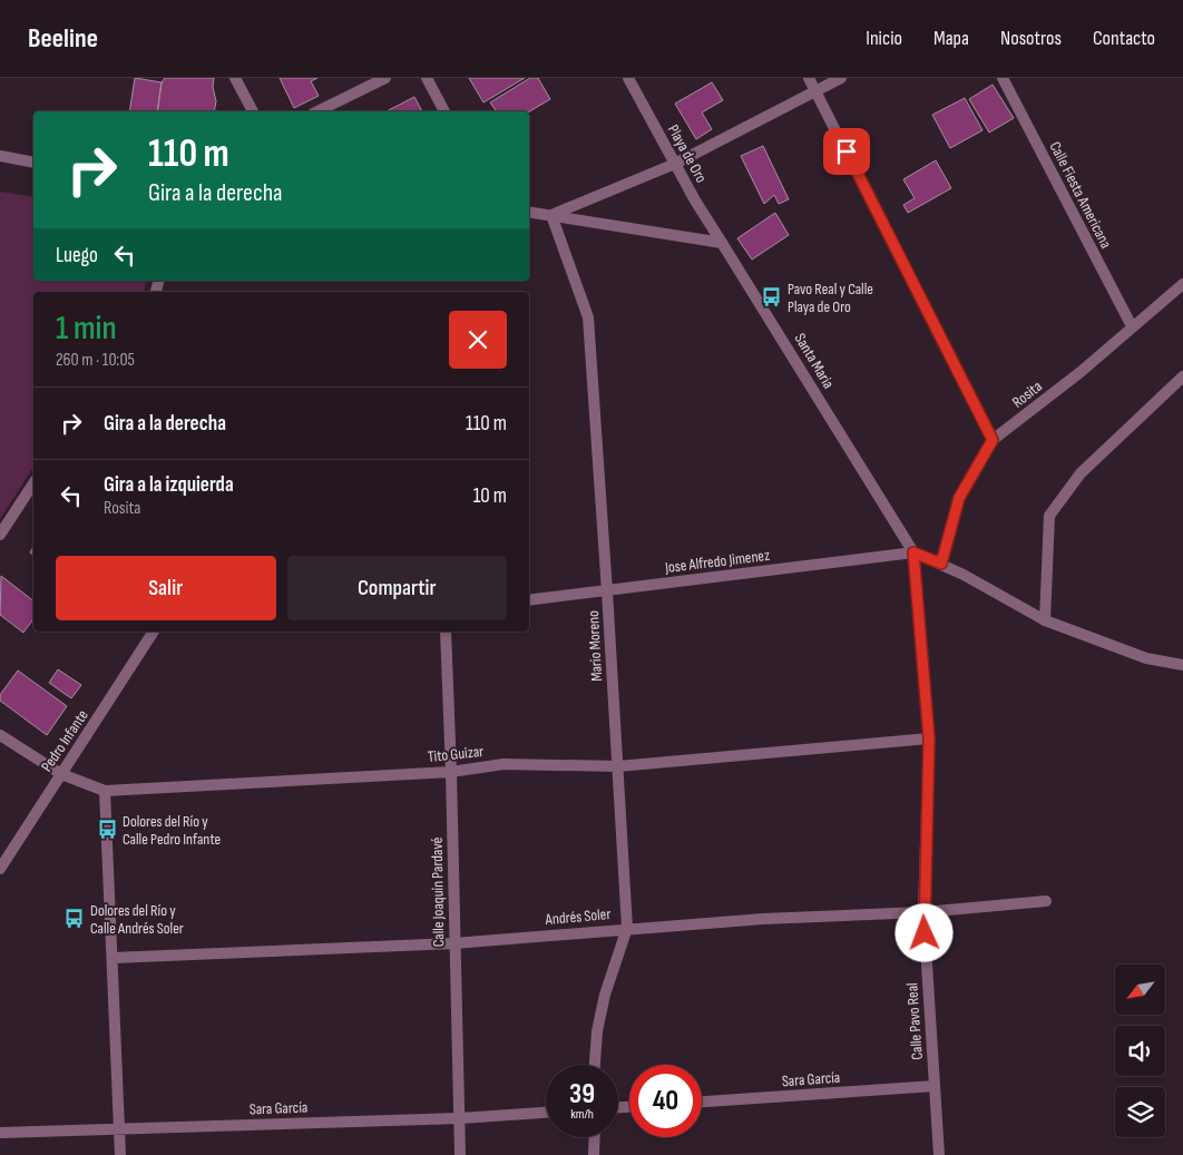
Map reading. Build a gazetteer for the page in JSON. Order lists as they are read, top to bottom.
{
  "streets": {
    "street": [
      "Playa de Oro",
      "Calle Fiesta Americana",
      "Santa Maria",
      "Rosita",
      "Jose Alfredo Jimenez",
      "Mario Moreno",
      "Pedro Infante",
      "Tito Guizar",
      "Calle Joaquín Pardavé",
      "Andrés Soler",
      "Calle Pavo Real",
      "Sara García"
    ]
  },
  "crossings": [
    ["Playa de Oro", "Santa Maria"],
    ["Calle Fiesta Americana", "Rosita"],
    ["Santa Maria", "Jose Alfredo Jimenez"],
    ["Santa Maria", "Calle Pavo Real"],
    ["Jose Alfredo Jimenez", "Mario Moreno"],
    ["Jose Alfredo Jimenez", "Calle Pavo Real"],
    ["Mario Moreno", "Tito Guizar"],
    ["Mario Moreno", "Andrés Soler"],
    ["Pedro Infante", "Tito Guizar"],
    ["Tito Guizar", "Calle Joaquín Pardavé"],
    ["Tito Guizar", "Calle Pavo Real"],
    ["Calle Joaquín Pardavé", "Andrés Soler"],
    ["Calle Joaquín Pardavé", "Sara García"],
    ["Andrés Soler", "Calle Pavo Real"],
    ["Calle Pavo Real", "Sara García"]
  ],
  "places": {
    "bus stop": ["Pavo Real y Calle Playa de Oro", "Dolores del Río y Calle Pedro Infante", "Dolores del Río y Calle Andrés Soler"]
  },
  "north": "bottom left",
  "page": {
    "header": "Beeline",
    "nav": [
      "Inicio",
      "Mapa",
      "Nosotros",
      "Contacto"
    ],
    "turn": ["110 m", "Gira a la derecha"],
    "then": "Luego",
    "heading": ["1 min", "260 m · 10:05"],
    "list": [
      {
        "name": "Gira a la derecha",
        "value": "110 m"
      },
      {
        "name": "Gira a la izquierda",
        "note": "Rosita",
        "value": "10 m"
      }
    ],
    "buttons": ["Salir", "Compartir"],
    "speed": "39 km/h",
    "limit": "40"
  }
}
